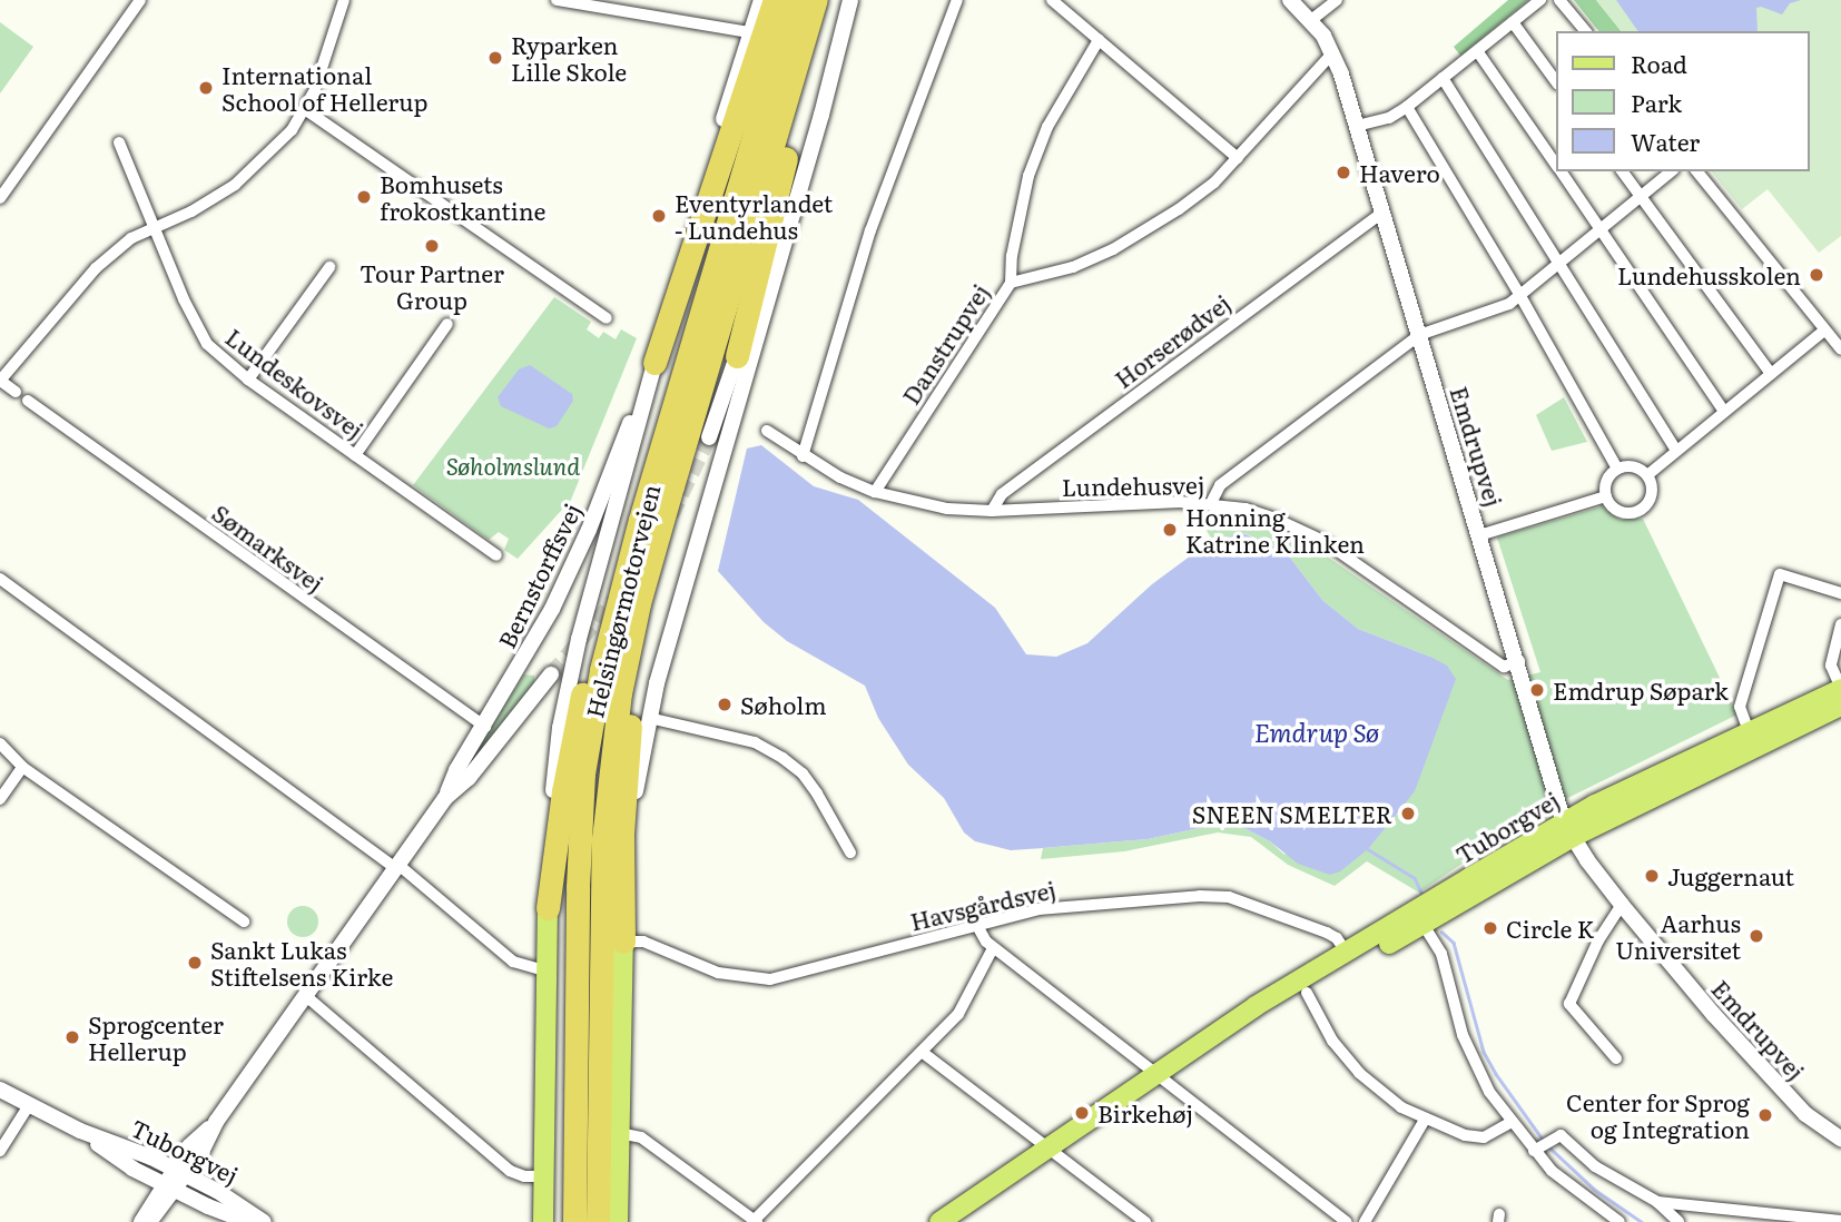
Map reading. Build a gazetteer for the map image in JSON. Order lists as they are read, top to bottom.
{
  "streets": {
    "highway": ["Helsingørmotorvejen"],
    "main road": ["Tuborgvej"],
    "street": [
      "Horserødvej",
      "Danstrupvej",
      "Lundeskovsvej",
      "Emdrupvej",
      "Lundehusvej",
      "Sømarksvej",
      "Bernstorffsvej",
      "Havsgårdsvej"
    ]
  },
  "crossings": [
    ["Horserødvej", "Emdrupvej"],
    ["Horserødvej", "Lundehusvej"],
    ["Danstrupvej", "Lundehusvej"],
    ["Emdrupvej", "Lundehusvej"],
    ["Emdrupvej", "Tuborgvej"],
    ["Sømarksvej", "Bernstorffsvej"],
    ["Bernstorffsvej", "Tuborgvej"],
    ["Tuborgvej", "Havsgårdsvej"]
  ],
  "water": ["Emdrup Sø"],
  "parks": ["Søholmslund"],
  "places": [
    "Ryparken Lille Skole",
    "International School of Hellerup",
    "Havero",
    "Bomhusets frokostkantine",
    "Eventyrlandet - Lundehus",
    "Tour Partner Group",
    "Lundehusskolen",
    "Honning Katrine Klinken",
    "Emdrup Søpark",
    "Søholm",
    "SNEEN SMELTER",
    "Juggernaut",
    "Circle K",
    "Aarhus Universitet",
    "Sankt Lukas Stiftelsens Kirke",
    "Sprogcenter Hellerup",
    "Birkehøj",
    "Center for Sprog og Integration"
  ],
  "legend": ["Road", "Park", "Water"]
}
